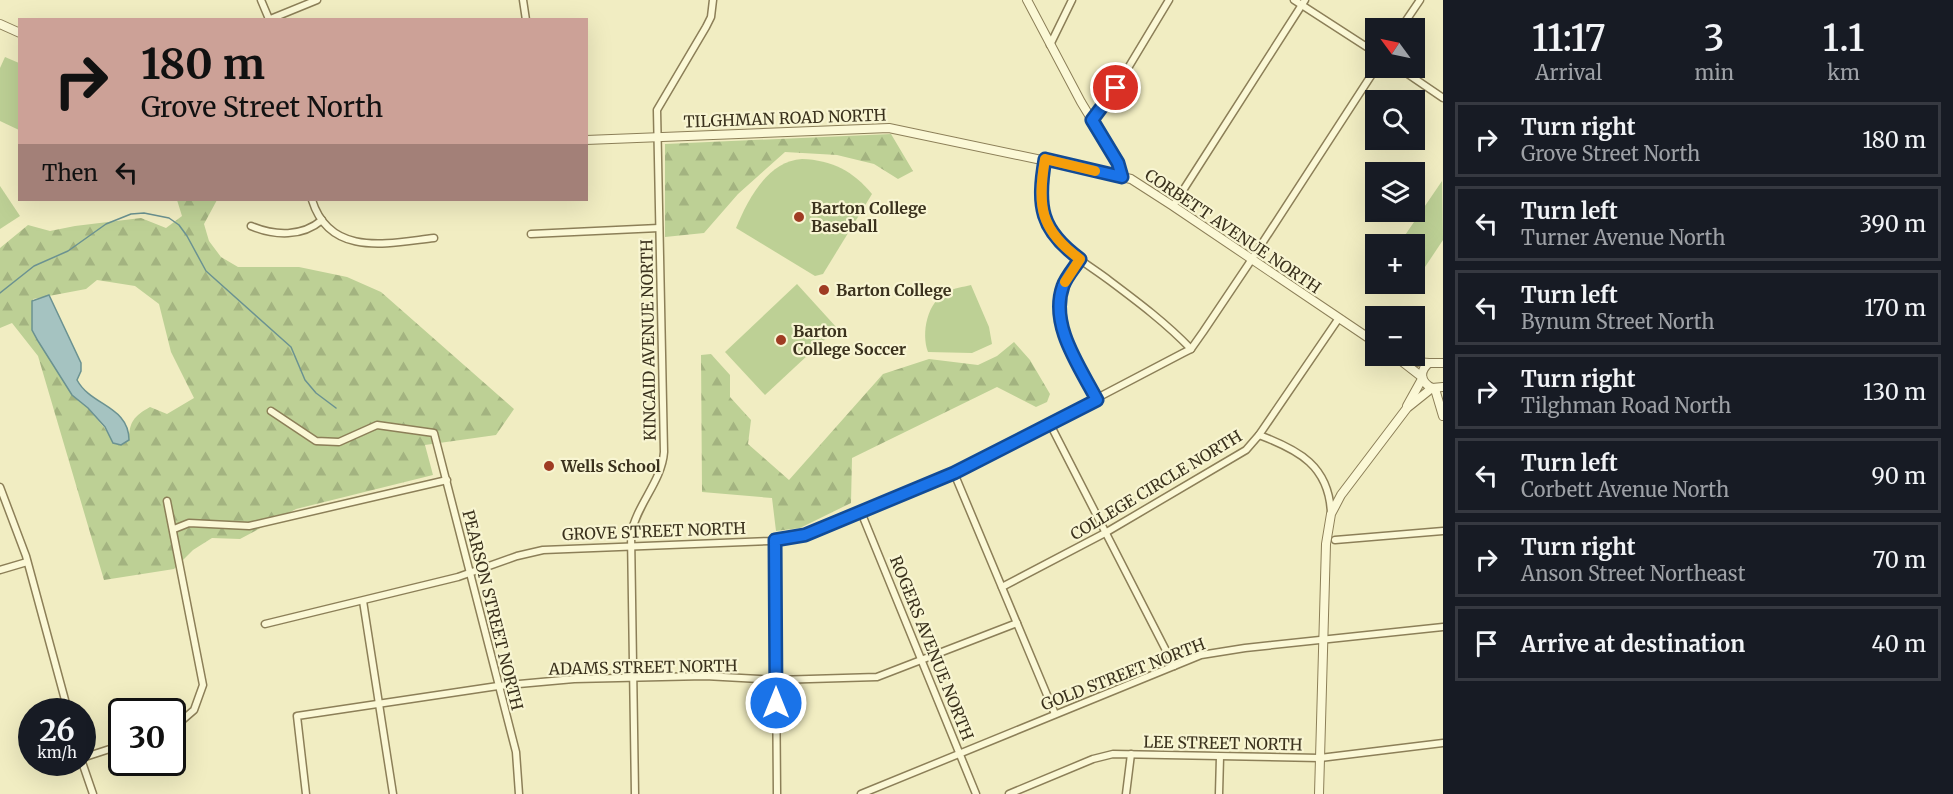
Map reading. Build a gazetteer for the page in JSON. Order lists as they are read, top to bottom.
{
  "streets": {
    "street": [
      "TILGHMAN ROAD NORTH",
      "CORBETT AVENUE NORTH",
      "KINCAID AVENUE NORTH",
      "COLLEGE CIRCLE NORTH",
      "GROVE STREET NORTH",
      "PEARSON STREET NORTH",
      "ROGERS AVENUE NORTH",
      "ADAMS STREET NORTH",
      "GOLD STREET NORTH",
      "LEE STREET NORTH"
    ]
  },
  "crossings": [
    ["TILGHMAN ROAD NORTH", "CORBETT AVENUE NORTH"],
    ["TILGHMAN ROAD NORTH", "KINCAID AVENUE NORTH"],
    ["CORBETT AVENUE NORTH", "COLLEGE CIRCLE NORTH"],
    ["CORBETT AVENUE NORTH", "GROVE STREET NORTH"],
    ["KINCAID AVENUE NORTH", "GROVE STREET NORTH"],
    ["KINCAID AVENUE NORTH", "ADAMS STREET NORTH"],
    ["GROVE STREET NORTH", "PEARSON STREET NORTH"],
    ["GROVE STREET NORTH", "ROGERS AVENUE NORTH"],
    ["PEARSON STREET NORTH", "ADAMS STREET NORTH"],
    ["ROGERS AVENUE NORTH", "ADAMS STREET NORTH"],
    ["ROGERS AVENUE NORTH", "GOLD STREET NORTH"]
  ],
  "places": [
    "Barton College Baseball",
    "Barton College",
    "Barton College Soccer",
    "Wells School"
  ],
  "north": "top left",
  "page": {
    "eta": [
      "11:17",
      "Arrival",
      "3",
      "min",
      "1.1",
      "km"
    ],
    "map_buttons": ["+", "−"],
    "turn": ["180 m", "Grove Street North"],
    "list": [
      {
        "name": "Turn right",
        "note": "Grove Street North",
        "value": "180 m"
      },
      {
        "name": "Turn left",
        "note": "Turner Avenue North",
        "value": "390 m"
      },
      {
        "name": "Turn left",
        "note": "Bynum Street North",
        "value": "170 m"
      },
      {
        "name": "Turn right",
        "note": "Tilghman Road North",
        "value": "130 m"
      },
      {
        "name": "Turn left",
        "note": "Corbett Avenue North",
        "value": "90 m"
      },
      {
        "name": "Turn right",
        "note": "Anson Street Northeast",
        "value": "70 m"
      },
      {
        "name": "Arrive at destination",
        "value": "40 m"
      }
    ],
    "then": "Then",
    "speed": "26 km/h",
    "limit": "30"
  }
}
